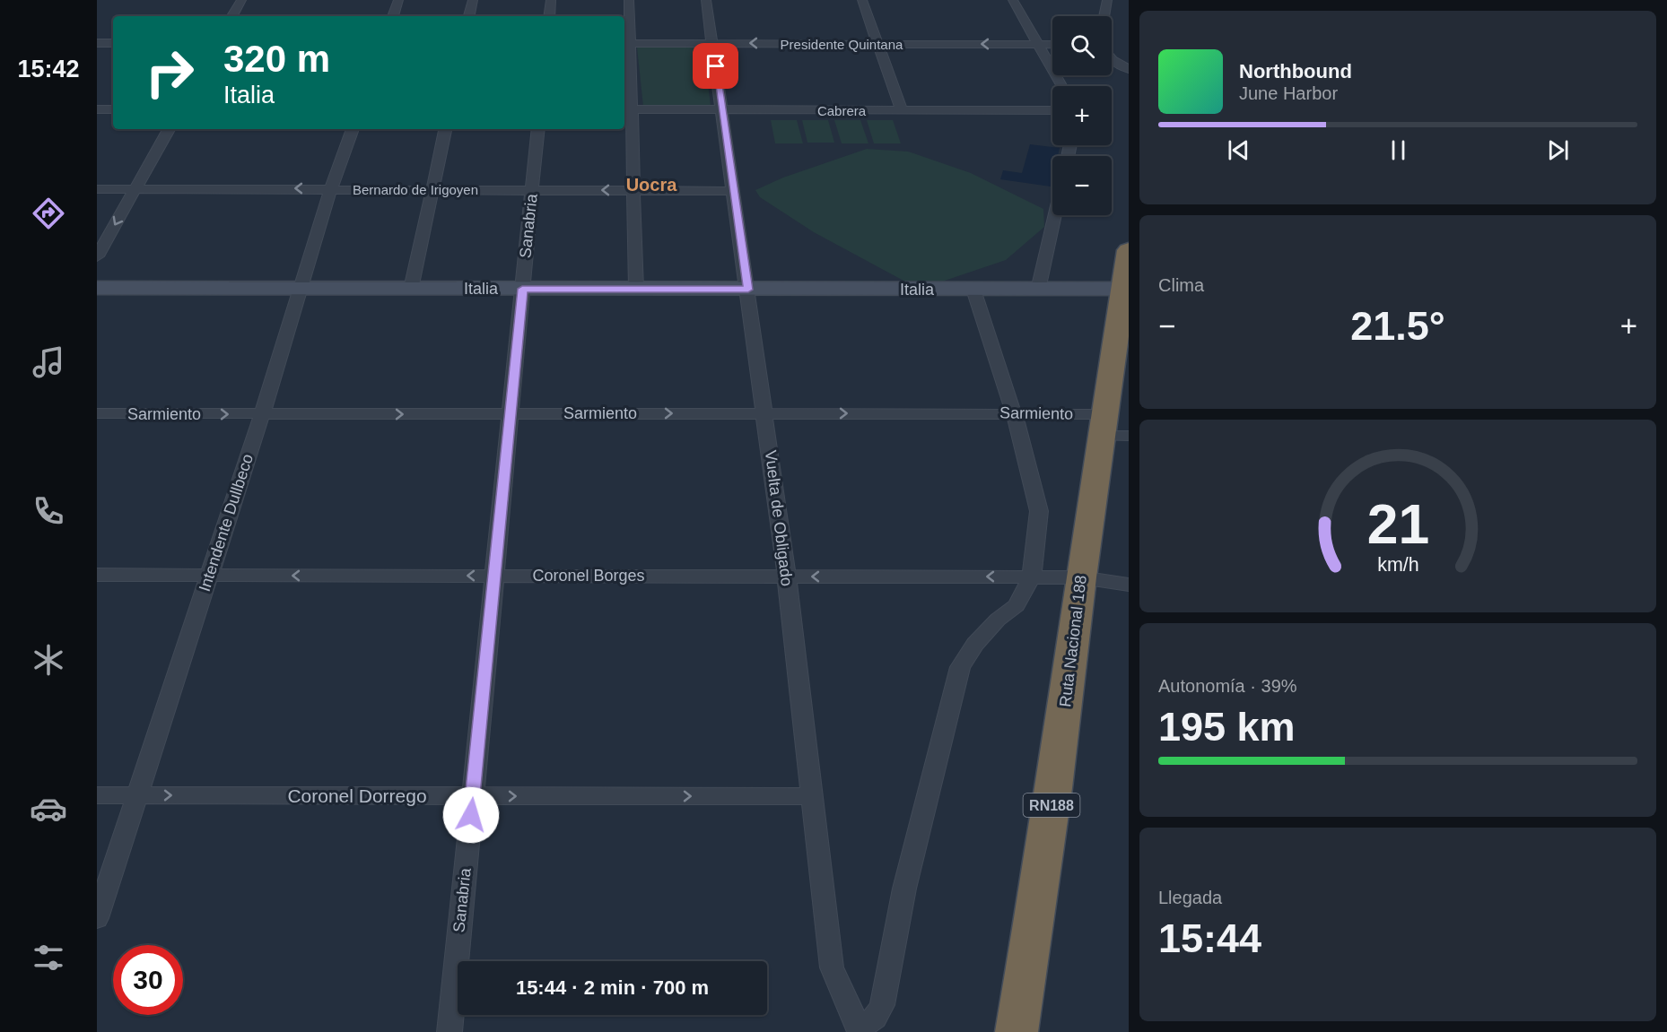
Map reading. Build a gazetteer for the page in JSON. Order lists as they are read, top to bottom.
{
  "streets": {
    "highway": ["Ruta Nacional 188", "RN188"],
    "street": [
      "Presidente Quintana",
      "Cabrera",
      "Bernardo de Irigoyen",
      "Sanabria",
      "Italia",
      "Sarmiento",
      "Vuelta de Obligado",
      "Intendente Dullbeco",
      "Coronel Borges",
      "Coronel Dorrego"
    ]
  },
  "crossings": [
    ["Presidente Quintana", "Vuelta de Obligado"],
    ["Cabrera", "Vuelta de Obligado"],
    ["Bernardo de Irigoyen", "Sanabria"],
    ["Bernardo de Irigoyen", "Vuelta de Obligado"],
    ["Bernardo de Irigoyen", "Intendente Dullbeco"],
    ["Sanabria", "Italia"],
    ["Sanabria", "Sarmiento"],
    ["Sanabria", "Coronel Borges"],
    ["Sanabria", "Coronel Dorrego"],
    ["Italia", "Vuelta de Obligado"],
    ["Italia", "Intendente Dullbeco"],
    ["Italia", "Ruta Nacional 188"],
    ["Sarmiento", "Vuelta de Obligado"],
    ["Sarmiento", "Intendente Dullbeco"],
    ["Sarmiento", "Ruta Nacional 188"],
    ["Vuelta de Obligado", "Coronel Borges"],
    ["Vuelta de Obligado", "Coronel Dorrego"],
    ["Intendente Dullbeco", "Coronel Borges"],
    ["Intendente Dullbeco", "Coronel Dorrego"],
    ["Coronel Borges", "Ruta Nacional 188"]
  ],
  "one_way": [
    "Presidente Quintana",
    "Bernardo de Irigoyen",
    "Sarmiento",
    "Coronel Borges",
    "Coronel Dorrego"
  ],
  "districts": ["Uocra"],
  "page": {
    "tabs": "15:42",
    "map_buttons": ["+", "−"],
    "turn": ["320 m", "Italia"],
    "song": ["Northbound", "June Harbor"],
    "tile": [
      "Clima",
      ["Autonomía · 39%", "195 km"],
      ["Llegada", "15:44"]
    ],
    "heat": ["−", "21.5°", "+"],
    "limit": "30",
    "trip": "15:44 · 2 min · 700 m",
    "gauge": ["21", "km/h"]
  }
}
